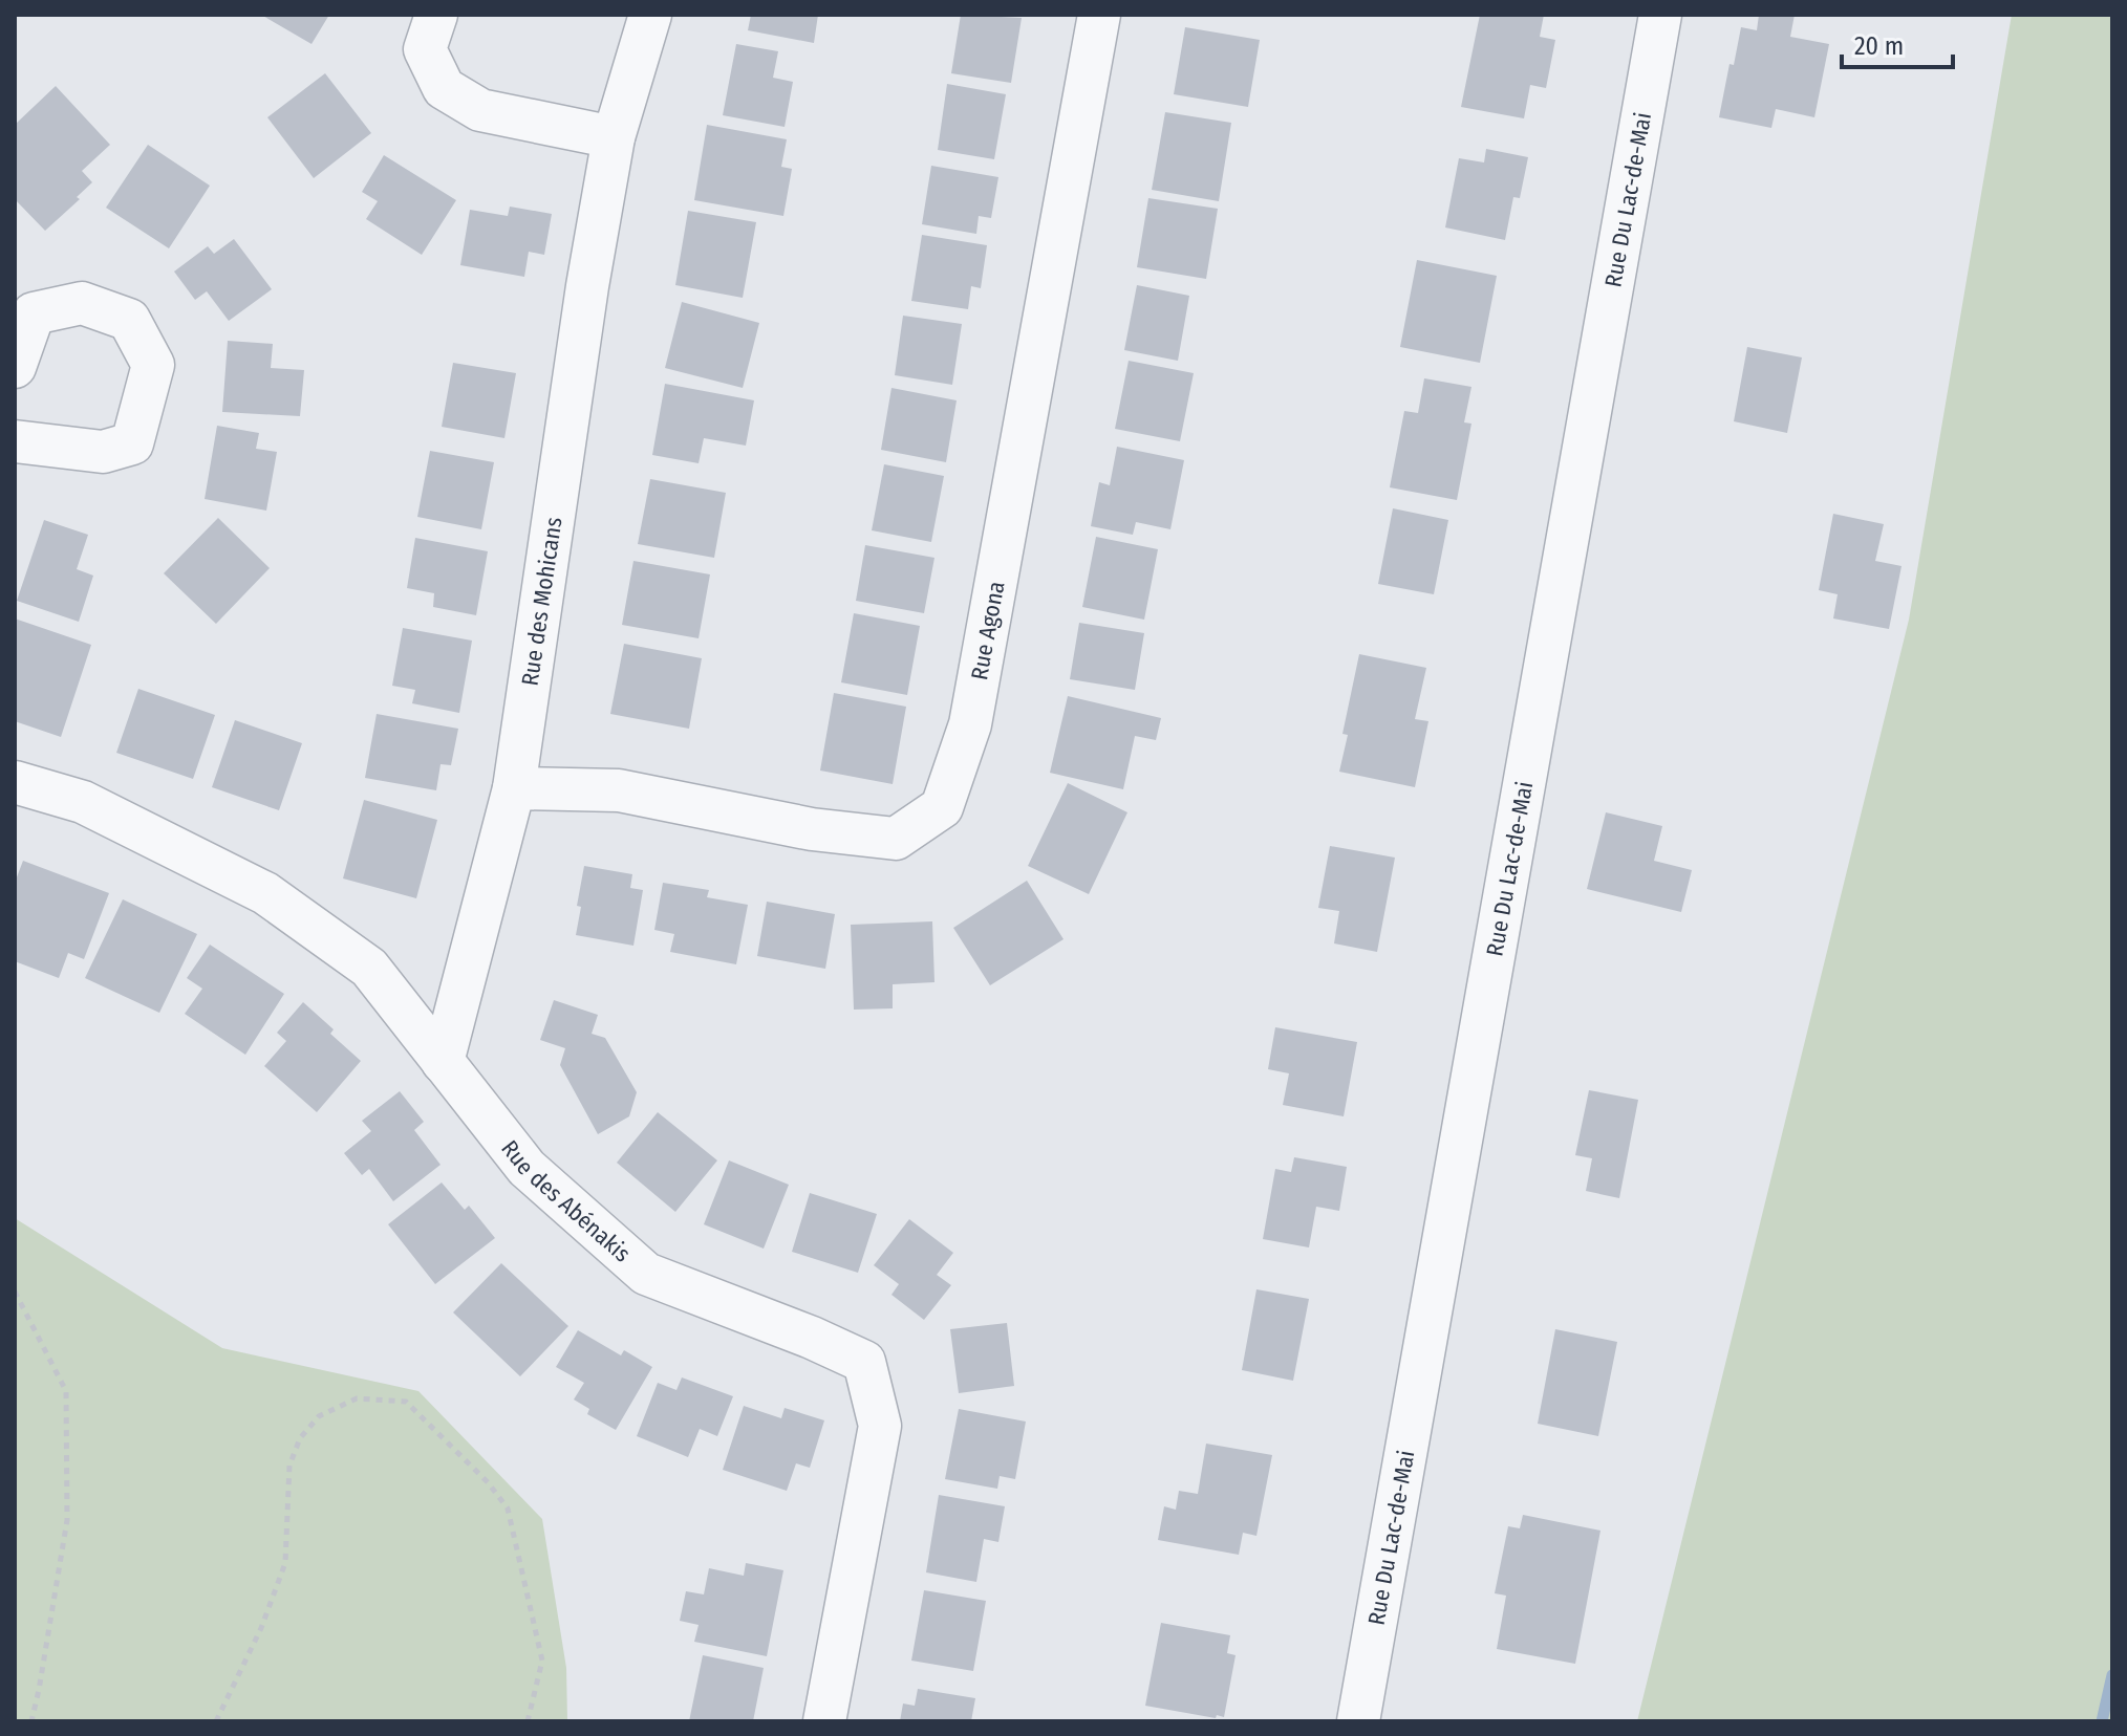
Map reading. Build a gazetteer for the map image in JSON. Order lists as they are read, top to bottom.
{
  "streets": {
    "street": [
      "Rue Du Lac-de-Mai",
      "Rue des Mohicans",
      "Rue Agona",
      "Rue des Abénakis"
    ]
  },
  "crossings": [
    ["Rue des Mohicans", "Rue Agona"],
    ["Rue des Mohicans", "Rue des Abénakis"]
  ],
  "scale_bar": "20 m"
}
